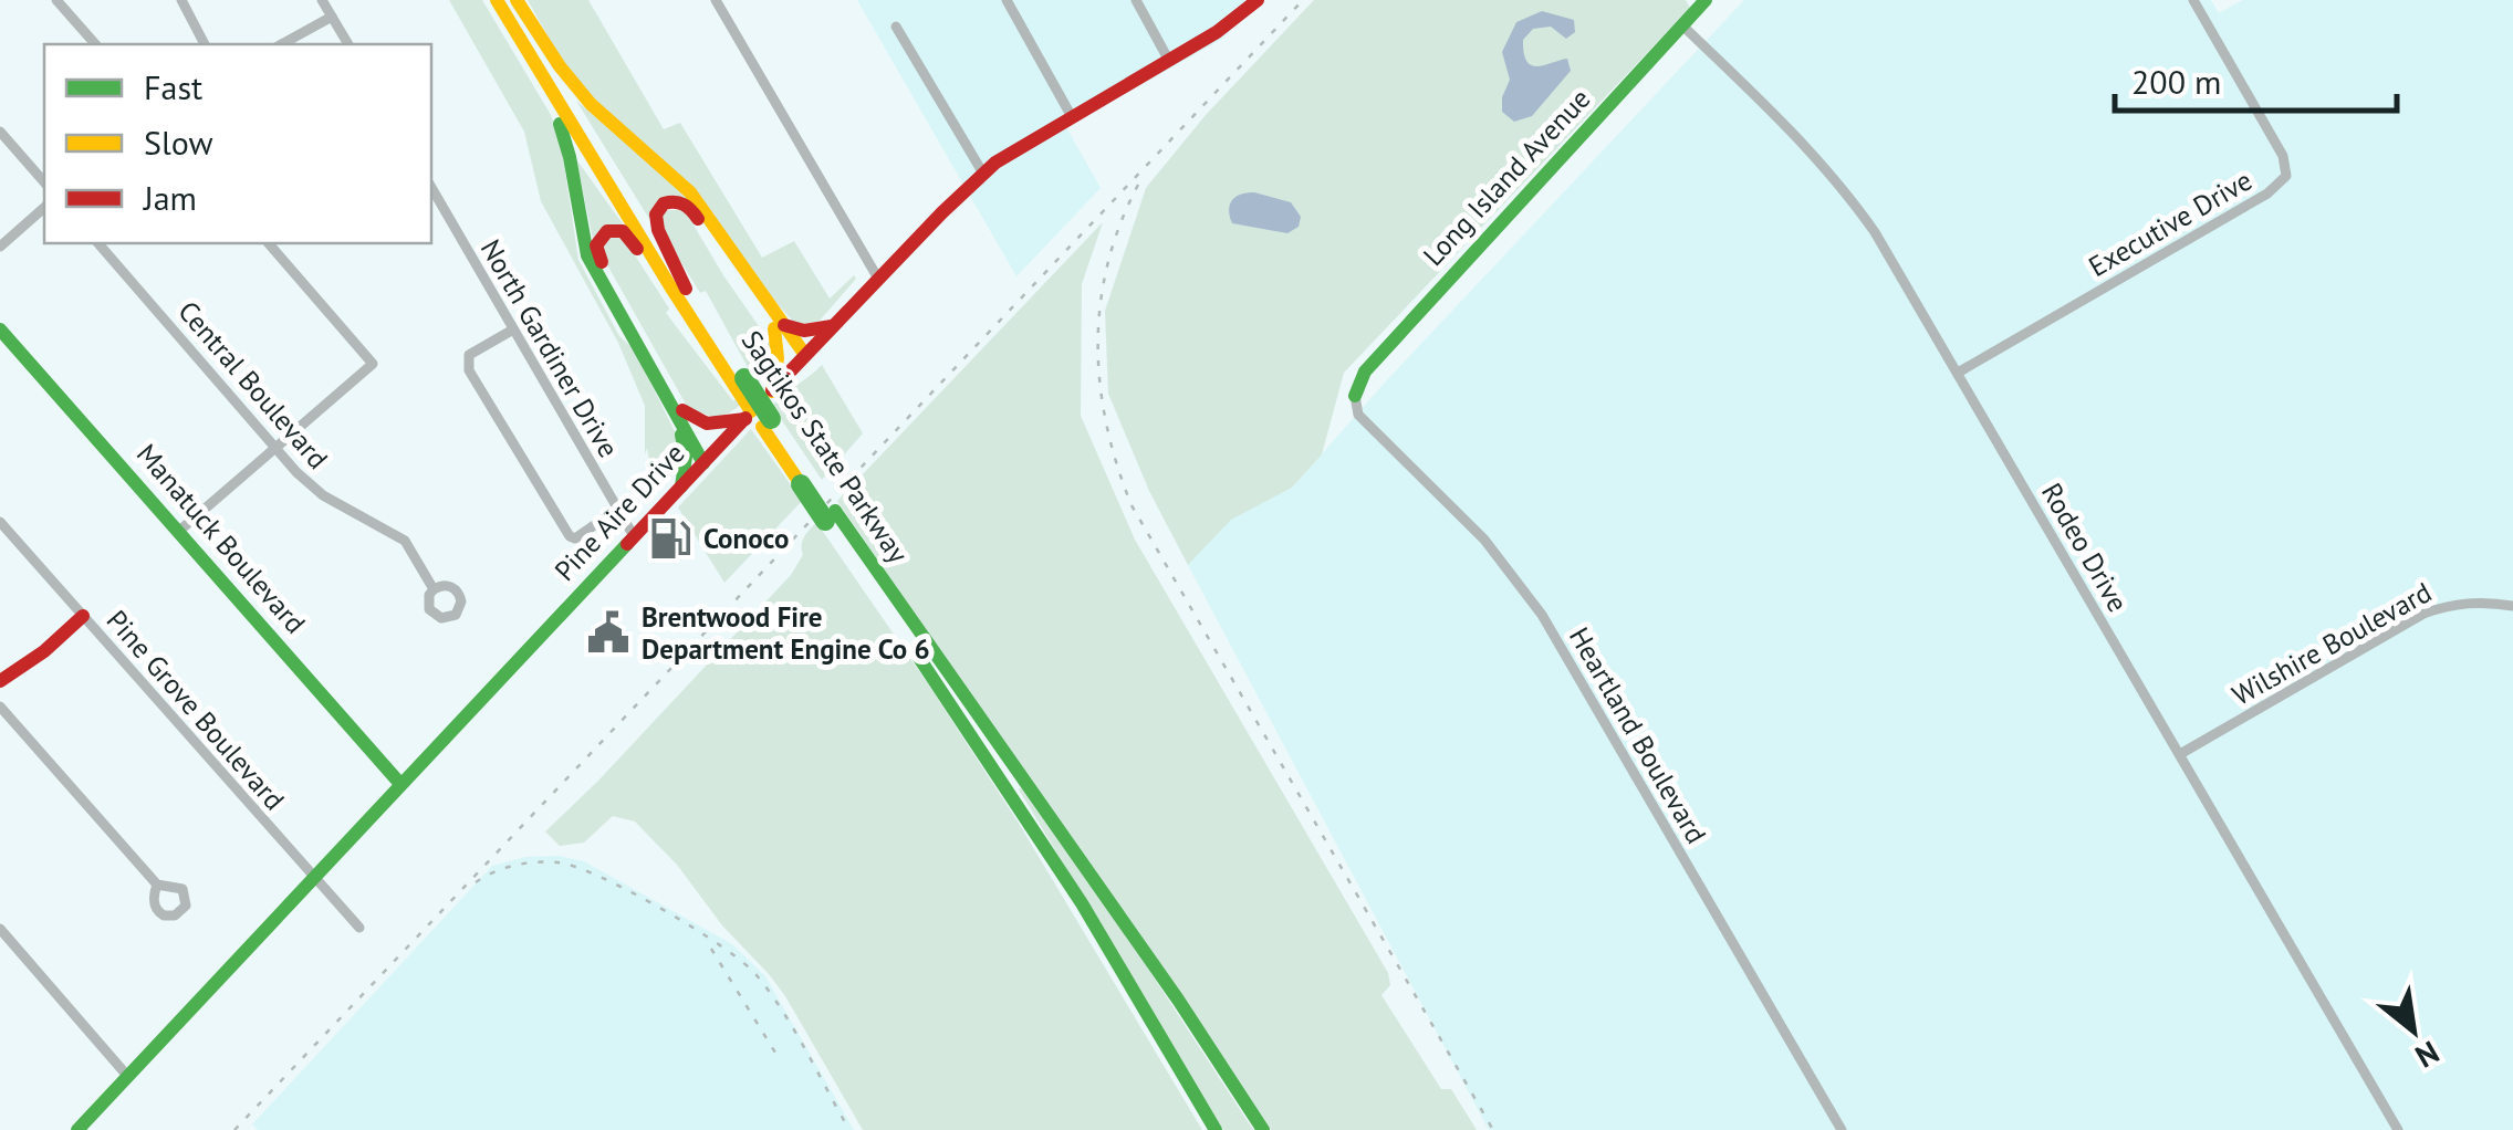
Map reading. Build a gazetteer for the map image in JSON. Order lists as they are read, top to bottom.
{
  "streets": {
    "main road": [
      "Long Island Avenue",
      "Sagtikos State Parkway",
      "Pine Aire Drive",
      "Manatuck Boulevard"
    ],
    "street": [
      "Executive Drive",
      "North Gardiner Drive",
      "Central Boulevard",
      "Rodeo Drive",
      "Wilshire Boulevard",
      "Pine Grove Boulevard",
      "Heartland Boulevard"
    ]
  },
  "crossings": [
    ["Long Island Avenue", "Rodeo Drive"],
    ["Long Island Avenue", "Heartland Boulevard"],
    ["Executive Drive", "Rodeo Drive"],
    ["North Gardiner Drive", "Pine Aire Drive"],
    ["Sagtikos State Parkway", "Pine Aire Drive"],
    ["Pine Aire Drive", "Manatuck Boulevard"],
    ["Pine Aire Drive", "Pine Grove Boulevard"],
    ["Rodeo Drive", "Wilshire Boulevard"]
  ],
  "places": {
    "fuel station": ["Conoco"],
    "public building": ["Brentwood Fire Department Engine Co 6"]
  },
  "legend": ["Fast", "Slow", "Jam"],
  "scale_bar": "200 m",
  "north": "bottom right"
}
